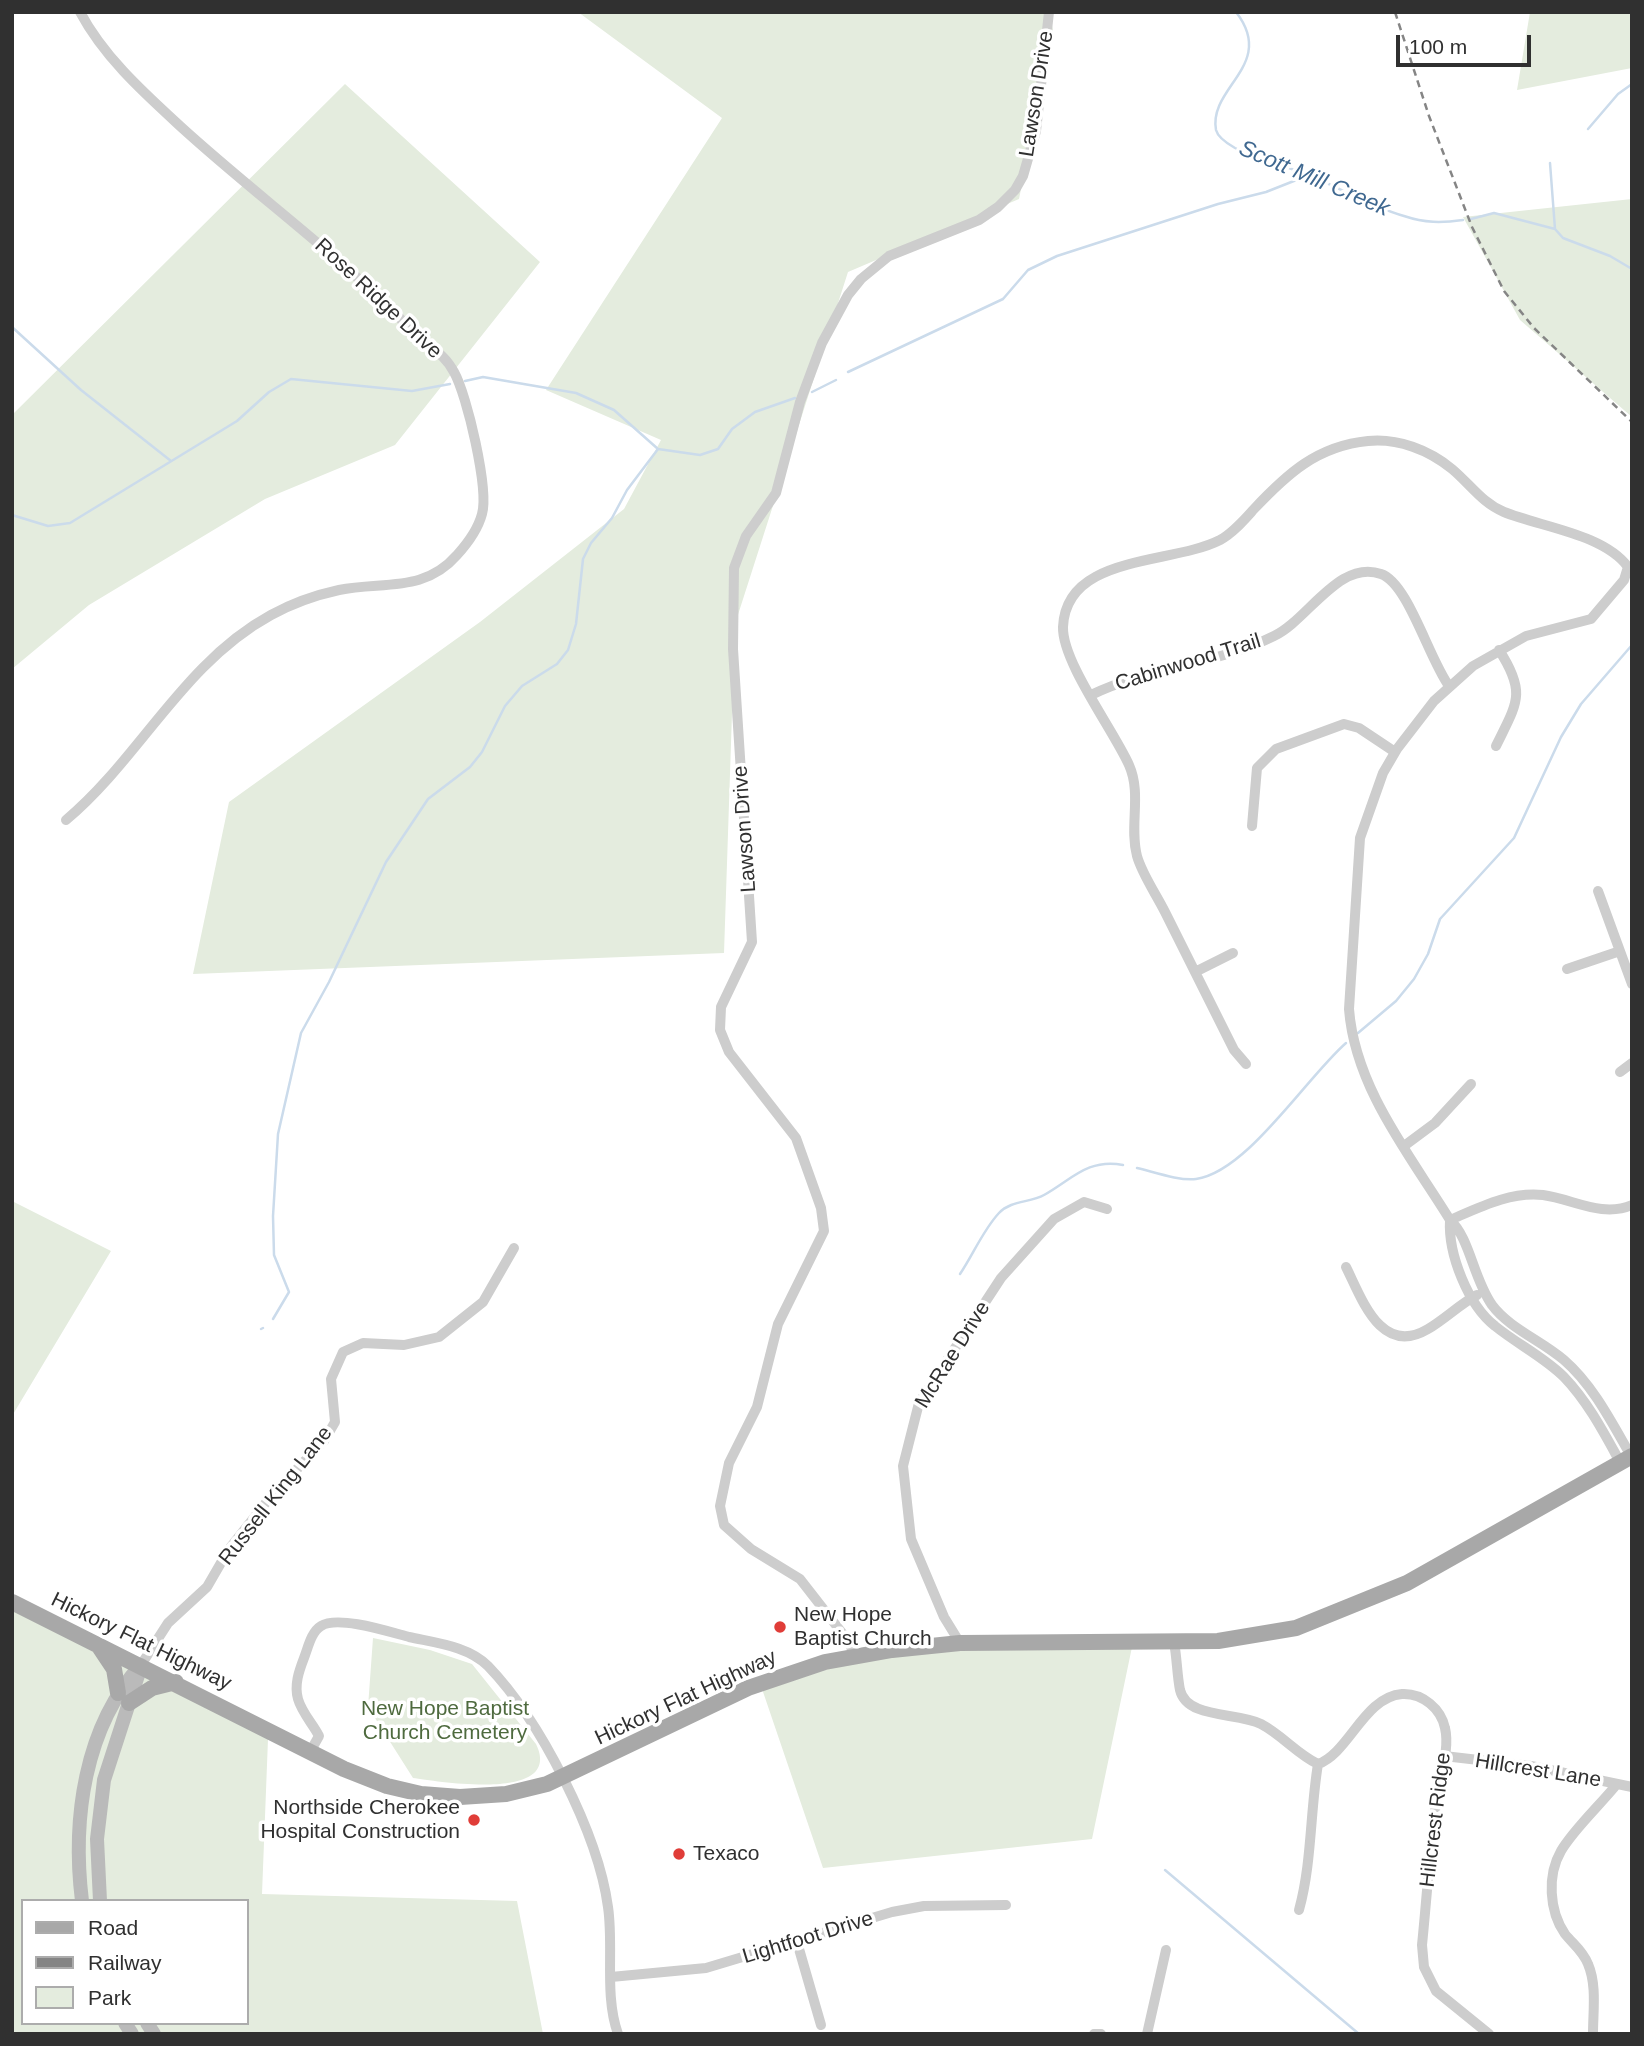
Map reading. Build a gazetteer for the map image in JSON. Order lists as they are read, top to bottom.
{
  "streets": {
    "main road": ["Hickory Flat Highway"],
    "street": [
      "Lawson Drive",
      "Rose Ridge Drive",
      "Cabinwood Trail",
      "McRae Drive",
      "Russell King Lane",
      "Hillcrest Lane",
      "Hillcrest Ridge",
      "Lightfoot Drive"
    ]
  },
  "crossings": [
    ["Lawson Drive", "Hickory Flat Highway"],
    ["McRae Drive", "Hickory Flat Highway"],
    ["Russell King Lane", "Hickory Flat Highway"],
    ["Hillcrest Lane", "Hillcrest Ridge"]
  ],
  "water": ["Scott Mill Creek"],
  "parks": ["New Hope Baptist Church Cemetery"],
  "places": ["New Hope Baptist Church", "Northside Cherokee Hospital Construction", "Texaco"],
  "legend": ["Road", "Railway", "Park"],
  "scale_bar": "100 m"
}
